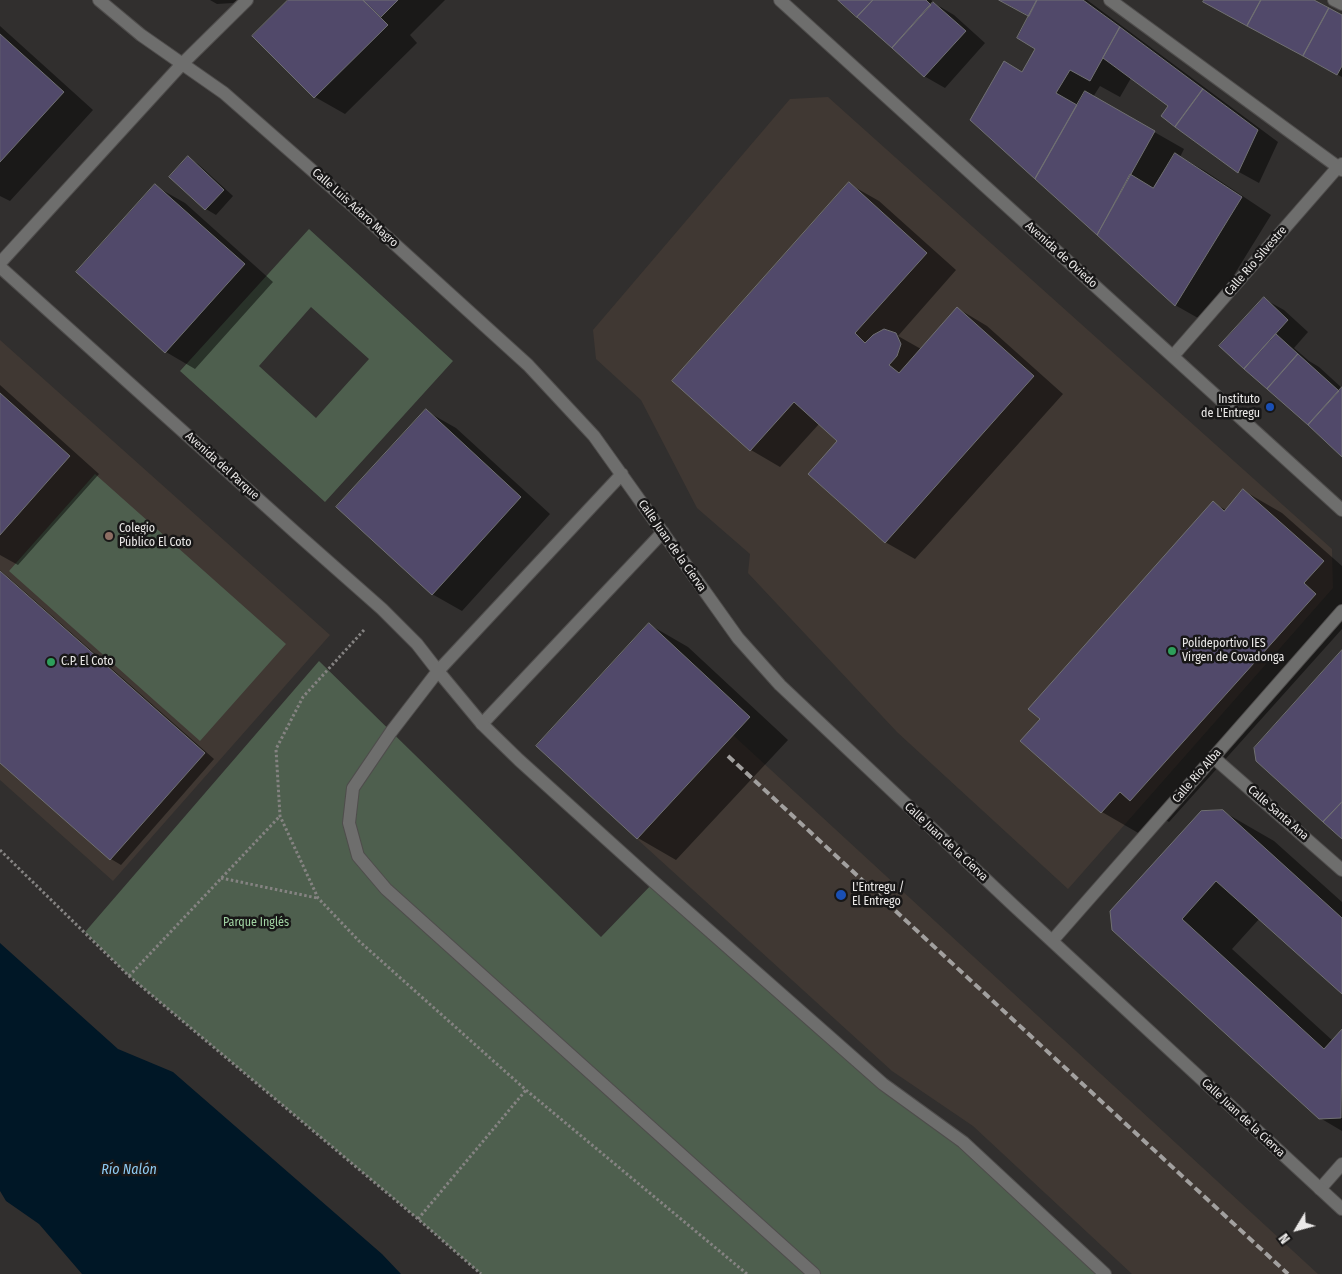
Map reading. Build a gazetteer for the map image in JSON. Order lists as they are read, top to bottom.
{
  "streets": {
    "street": [
      "Calle Luis Adaro Magro",
      "Avenida de Oviedo",
      "Calle Río Silvestre",
      "Avenida del Parque",
      "Calle Juan de la Cierva",
      "Calle Río Alba",
      "Calle Santa Ana"
    ]
  },
  "crossings": [
    ["Calle Luis Adaro Magro", "Calle Juan de la Cierva"],
    ["Avenida de Oviedo", "Calle Río Silvestre"],
    ["Calle Juan de la Cierva", "Calle Río Alba"],
    ["Calle Río Alba", "Calle Santa Ana"]
  ],
  "water": ["Río Nalón"],
  "parks": ["Parque Inglés"],
  "places": [
    "Instituto de L'Entregu",
    "Colegio Público El Coto",
    "Polideportivo IES Virgen de Covadonga",
    "C.P. El Coto",
    "L'Entregu / El Entrego"
  ],
  "north": "bottom left"
}
